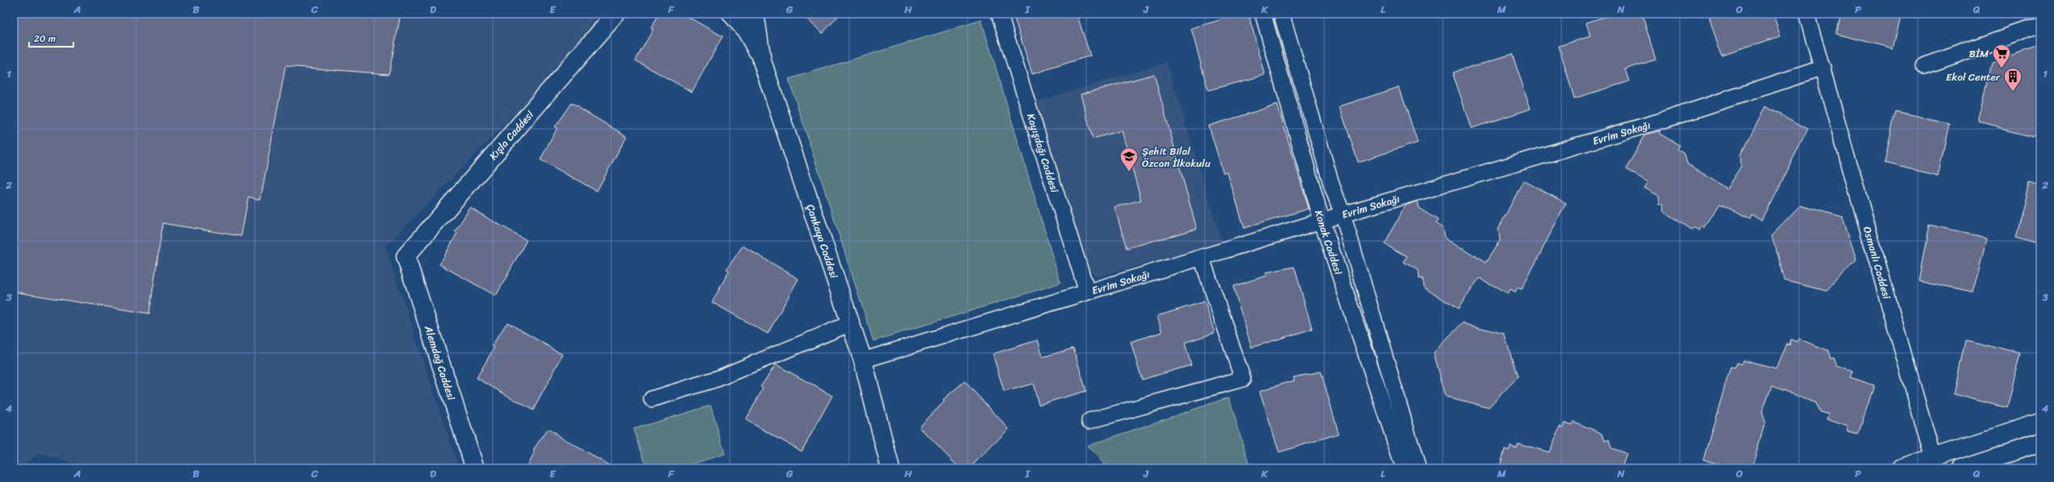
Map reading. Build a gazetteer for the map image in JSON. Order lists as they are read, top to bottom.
{
  "streets": {
    "main road": ["Kışla Caddesi", "Çankaya Caddesi", "Alemdağ Caddesi"],
    "street": [
      "Evrim Sokağı",
      "Kayışdağı Caddesi",
      "Konak Caddesi",
      "Osmanlı Caddesi"
    ]
  },
  "crossings": [
    ["Evrim Sokağı", "Kayışdağı Caddesi"],
    ["Evrim Sokağı", "Çankaya Caddesi"],
    ["Evrim Sokağı", "Konak Caddesi"],
    ["Evrim Sokağı", "Osmanlı Caddesi"],
    ["Kışla Caddesi", "Alemdağ Caddesi"]
  ],
  "places": {
    "supermarket": ["BİM"],
    "building": ["Ekol Center"],
    "school or university": ["Şehit Bilal Özcan İlkokulu"]
  },
  "scale_bar": "20 m",
  "grid": {
    "columns": [
      "A",
      "B",
      "C",
      "D",
      "E",
      "F",
      "G",
      "H",
      "I",
      "J",
      "K",
      "L",
      "M",
      "N",
      "O",
      "P",
      "Q"
    ],
    "rows": [
      "1",
      "2",
      "3",
      "4"
    ]
  }
}
